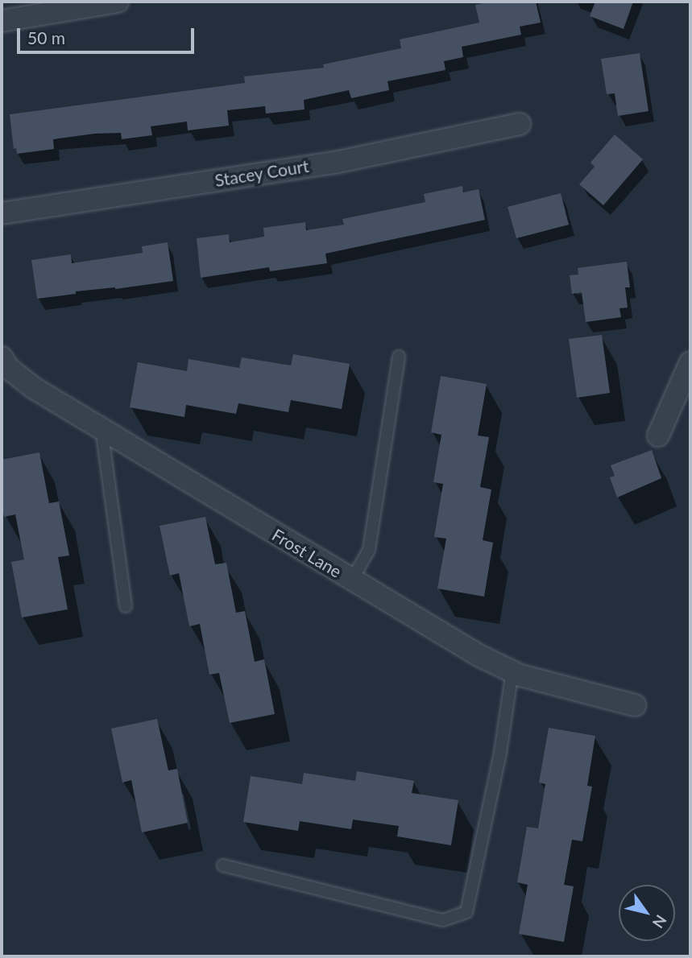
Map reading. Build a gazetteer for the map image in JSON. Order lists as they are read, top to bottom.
{
  "streets": {
    "street": ["Stacey Court", "Frost Lane"]
  },
  "scale_bar": "50 m",
  "north": "bottom right"
}
